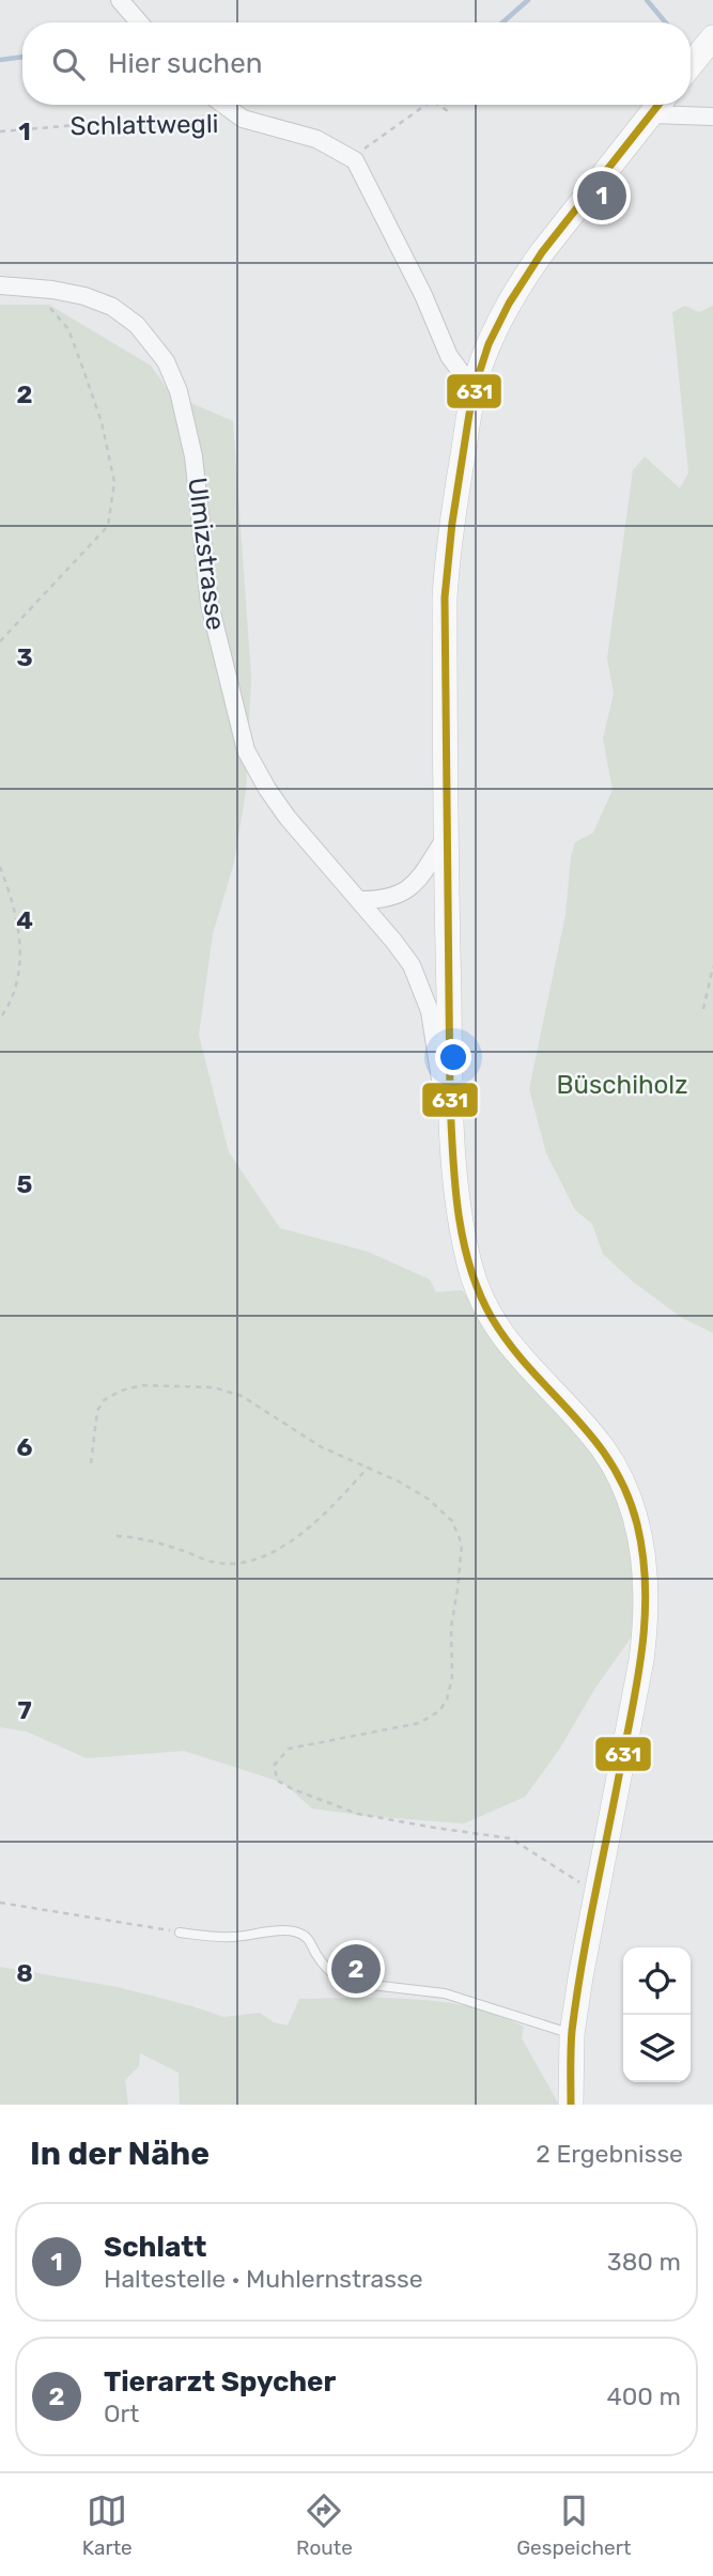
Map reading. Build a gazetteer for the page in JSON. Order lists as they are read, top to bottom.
{
  "streets": {
    "street": ["Ulmizstrasse"],
    "path": ["Schlattwegli"]
  },
  "parks": ["Büschiholz"],
  "lines": ["transit line 631"],
  "page": {
    "search": "Hier suchen",
    "pins": ["1", "2"],
    "heading": ["In der Nähe", "2 Ergebnisse"],
    "list": [
      {
        "mark": "1",
        "name": "Schlatt",
        "note": "Haltestelle · Muhlernstrasse",
        "value": "380 m"
      },
      {
        "mark": "2",
        "name": "Tierarzt Spycher",
        "note": "Ort",
        "value": "400 m"
      }
    ],
    "nav": ["Karte", "Route", "Gespeichert"]
  },
  "grid": {
    "rows": [
      "1",
      "2",
      "3",
      "4",
      "5",
      "6",
      "7",
      "8"
    ]
  }
}
